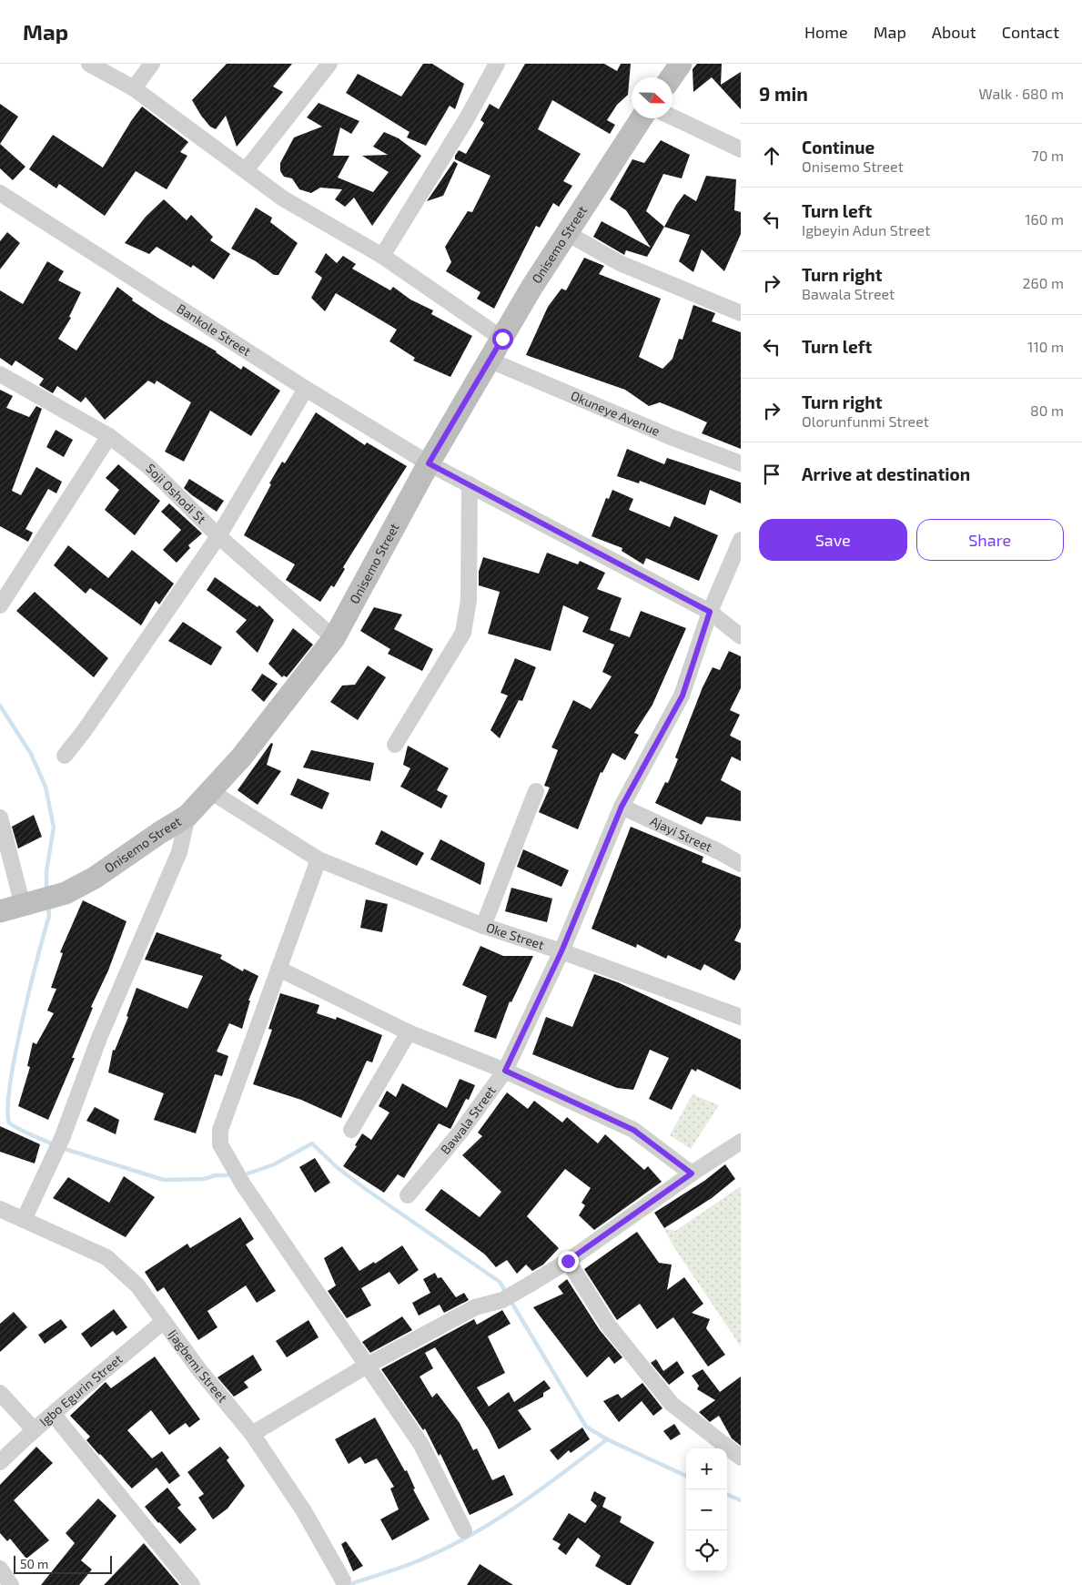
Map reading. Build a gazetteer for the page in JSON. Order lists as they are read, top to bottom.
{
  "streets": {
    "street": [
      "Onisemo Street",
      "Bankole Street",
      "Okuneye Avenue",
      "Soji Oshodi St",
      "Ajayi Street",
      "Oke Street",
      "Bawala Street",
      "Ijagbemi Street",
      "Igbo Egurin Street"
    ]
  },
  "crossings": [
    ["Onisemo Street", "Bankole Street"],
    ["Onisemo Street", "Okuneye Avenue"],
    ["Onisemo Street", "Soji Oshodi St"],
    ["Onisemo Street", "Oke Street"],
    ["Bankole Street", "Bawala Street"],
    ["Ajayi Street", "Bawala Street"],
    ["Oke Street", "Bawala Street"],
    ["Ijagbemi Street", "Igbo Egurin Street"]
  ],
  "scale_bar": "50 m",
  "north": "right",
  "page": {
    "header": "Map",
    "nav": [
      "Home",
      "Map",
      "About",
      "Contact"
    ],
    "heading": ["9 min", "Walk · 680 m"],
    "list": [
      ["Continue", "Onisemo Street", "70 m"],
      ["Turn left", "Igbeyin Adun Street", "160 m"],
      ["Turn right", "Bawala Street", "260 m"],
      ["Turn left", "110 m"],
      ["Turn right", "Olorunfunmi Street", "80 m"],
      "Arrive at destination"
    ],
    "buttons": ["Save", "Share"],
    "map_buttons": ["+", "−"],
    "scale": "50 m"
  }
}
